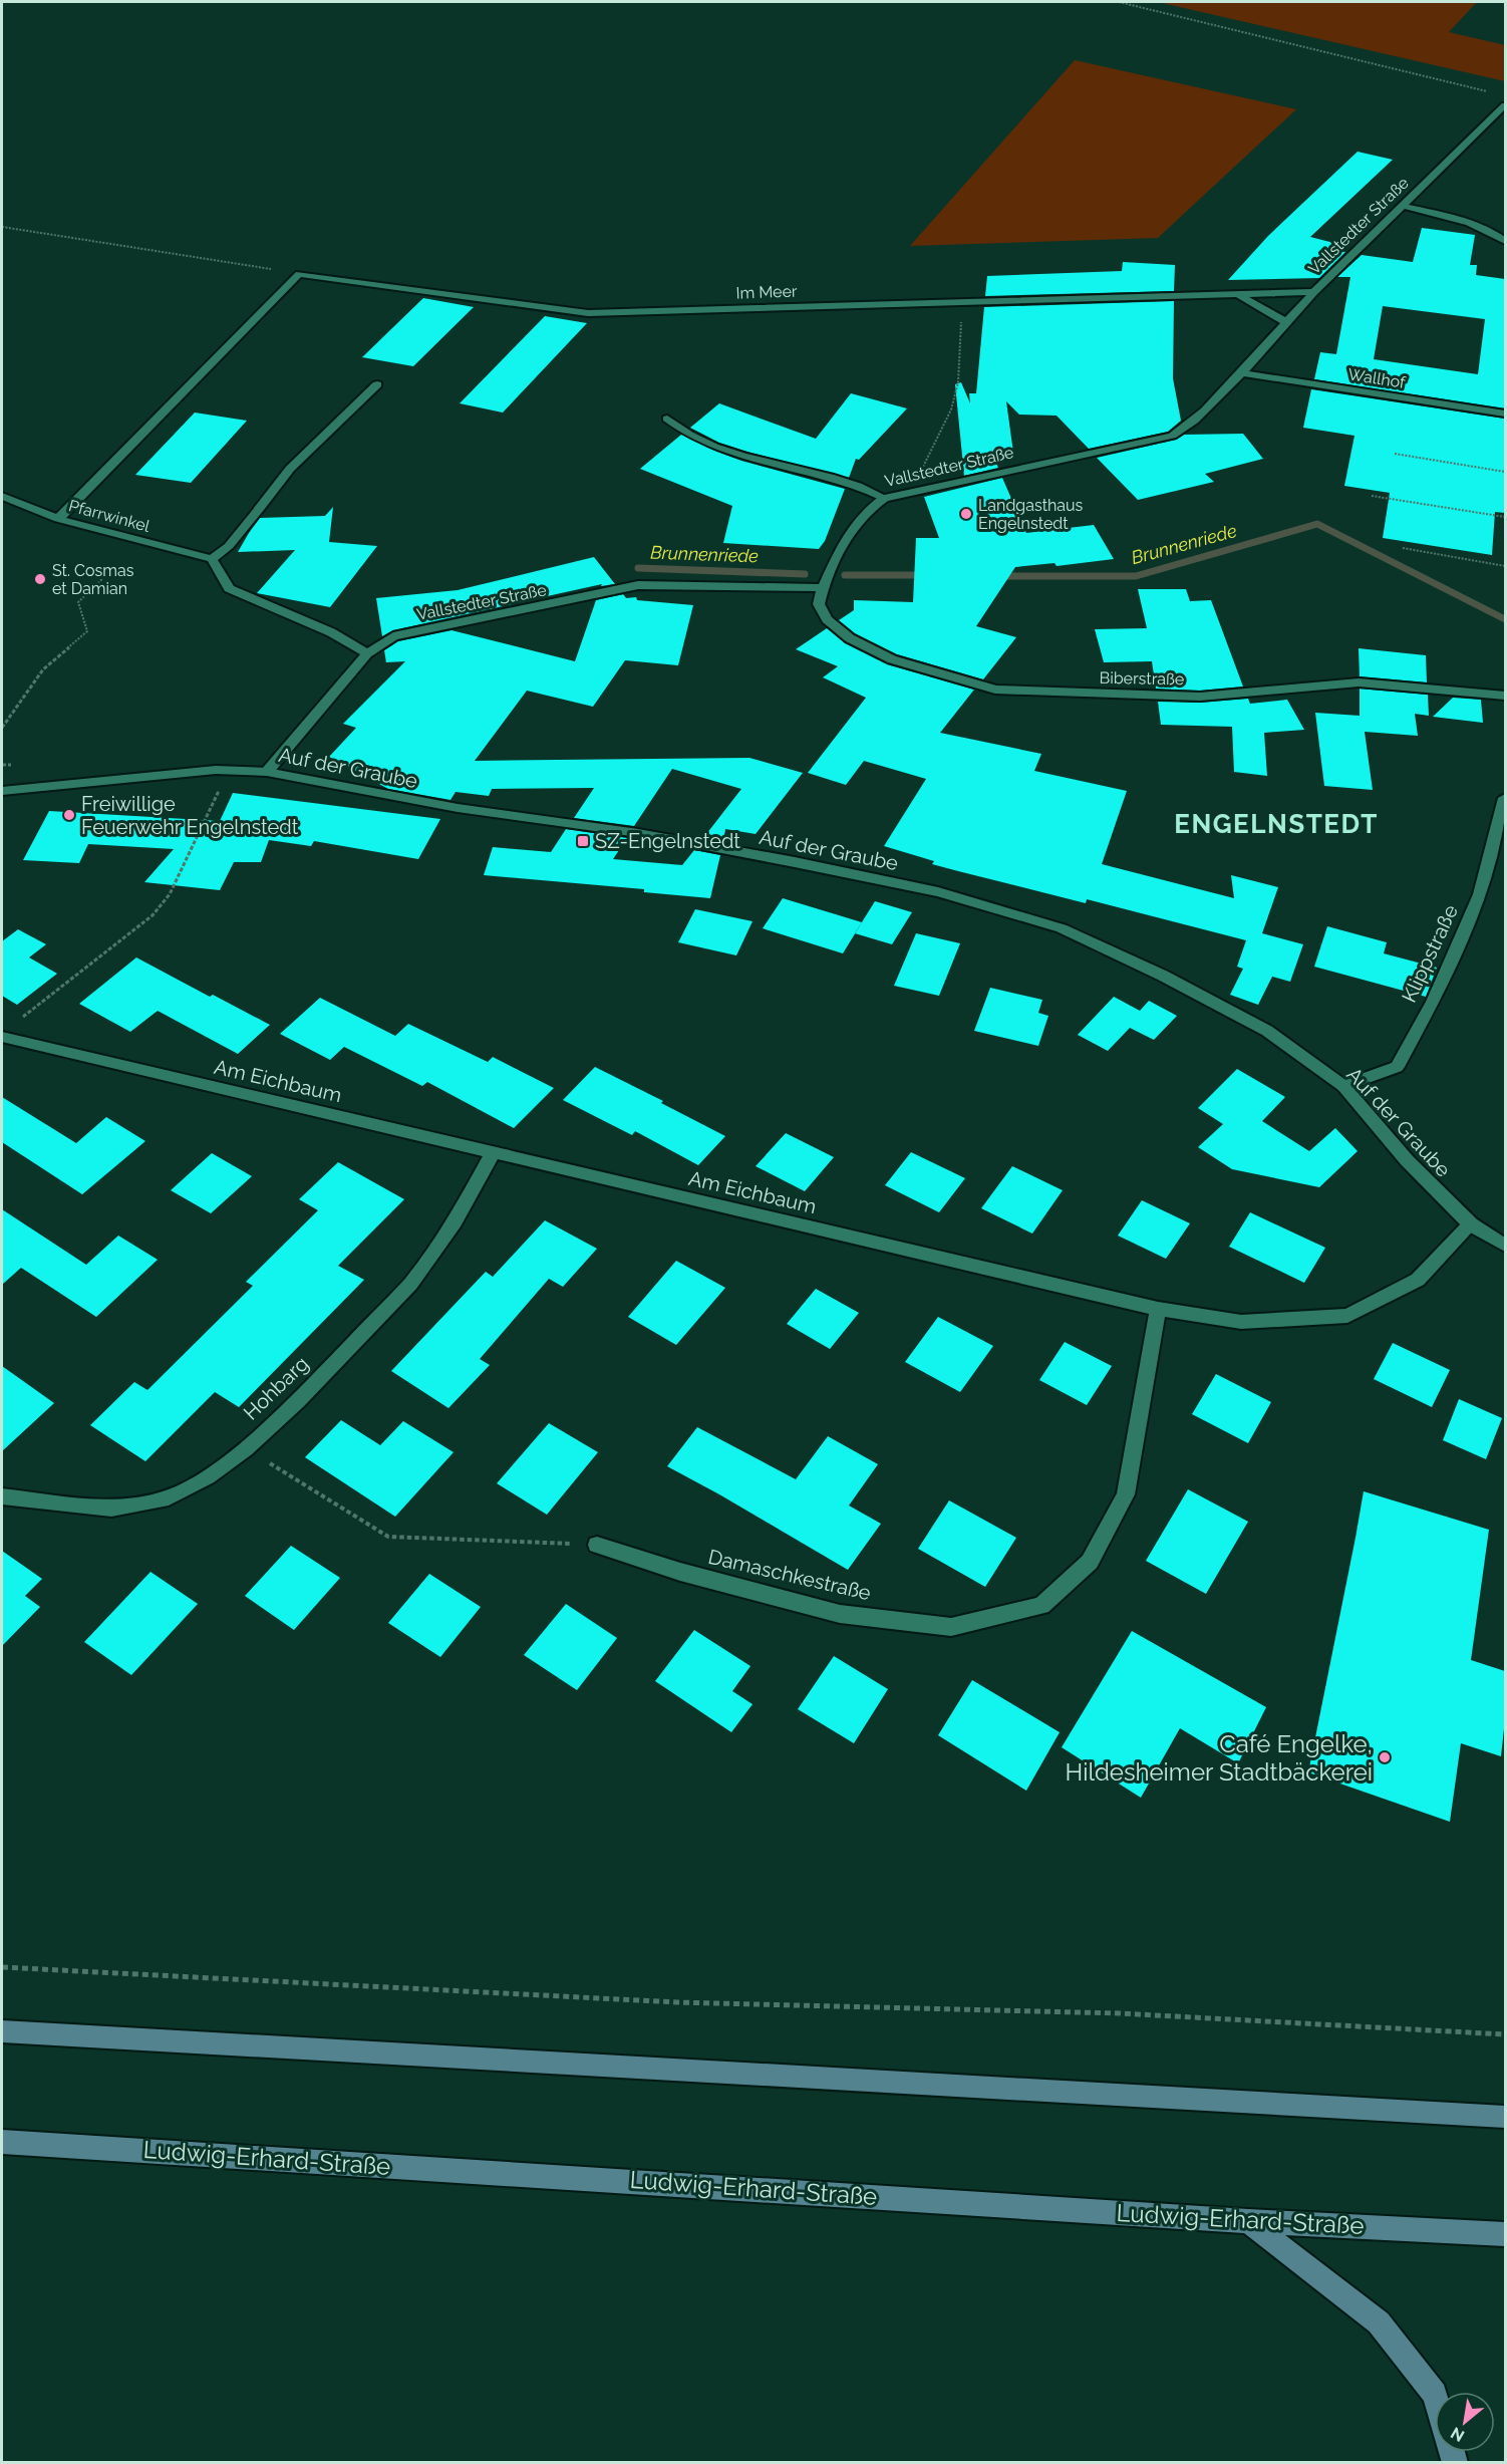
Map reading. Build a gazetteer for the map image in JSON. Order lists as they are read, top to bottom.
{
  "streets": {
    "main road": ["Ludwig-Erhard-Straße"],
    "street": [
      "Vallstedter Straße",
      "Im Meer",
      "Wallhof",
      "Pfarrwinkel",
      "Biberstraße",
      "Auf der Graube",
      "Klippstraße",
      "Am Eichbaum",
      "Hohbarg",
      "Damaschkestraße"
    ]
  },
  "crossings": [
    ["Vallstedter Straße", "Im Meer"],
    ["Vallstedter Straße", "Wallhof"],
    ["Vallstedter Straße", "Biberstraße"],
    ["Vallstedter Straße", "Auf der Graube"],
    ["Auf der Graube", "Klippstraße"],
    ["Auf der Graube", "Am Eichbaum"],
    ["Am Eichbaum", "Hohbarg"],
    ["Am Eichbaum", "Damaschkestraße"]
  ],
  "districts": ["ENGELNSTEDT"],
  "water": ["Brunnenriede"],
  "places": {
    "other": [
      "Landgasthaus Engelnstedt",
      "St. Cosmas et Damian",
      "Freiwillige Feuerwehr Engelnstedt",
      "Café Engelke, Hildesheimer Stadtbäckerei"
    ],
    "transit": ["SZ-Engelnstedt"]
  },
  "north": "bottom left"
}
